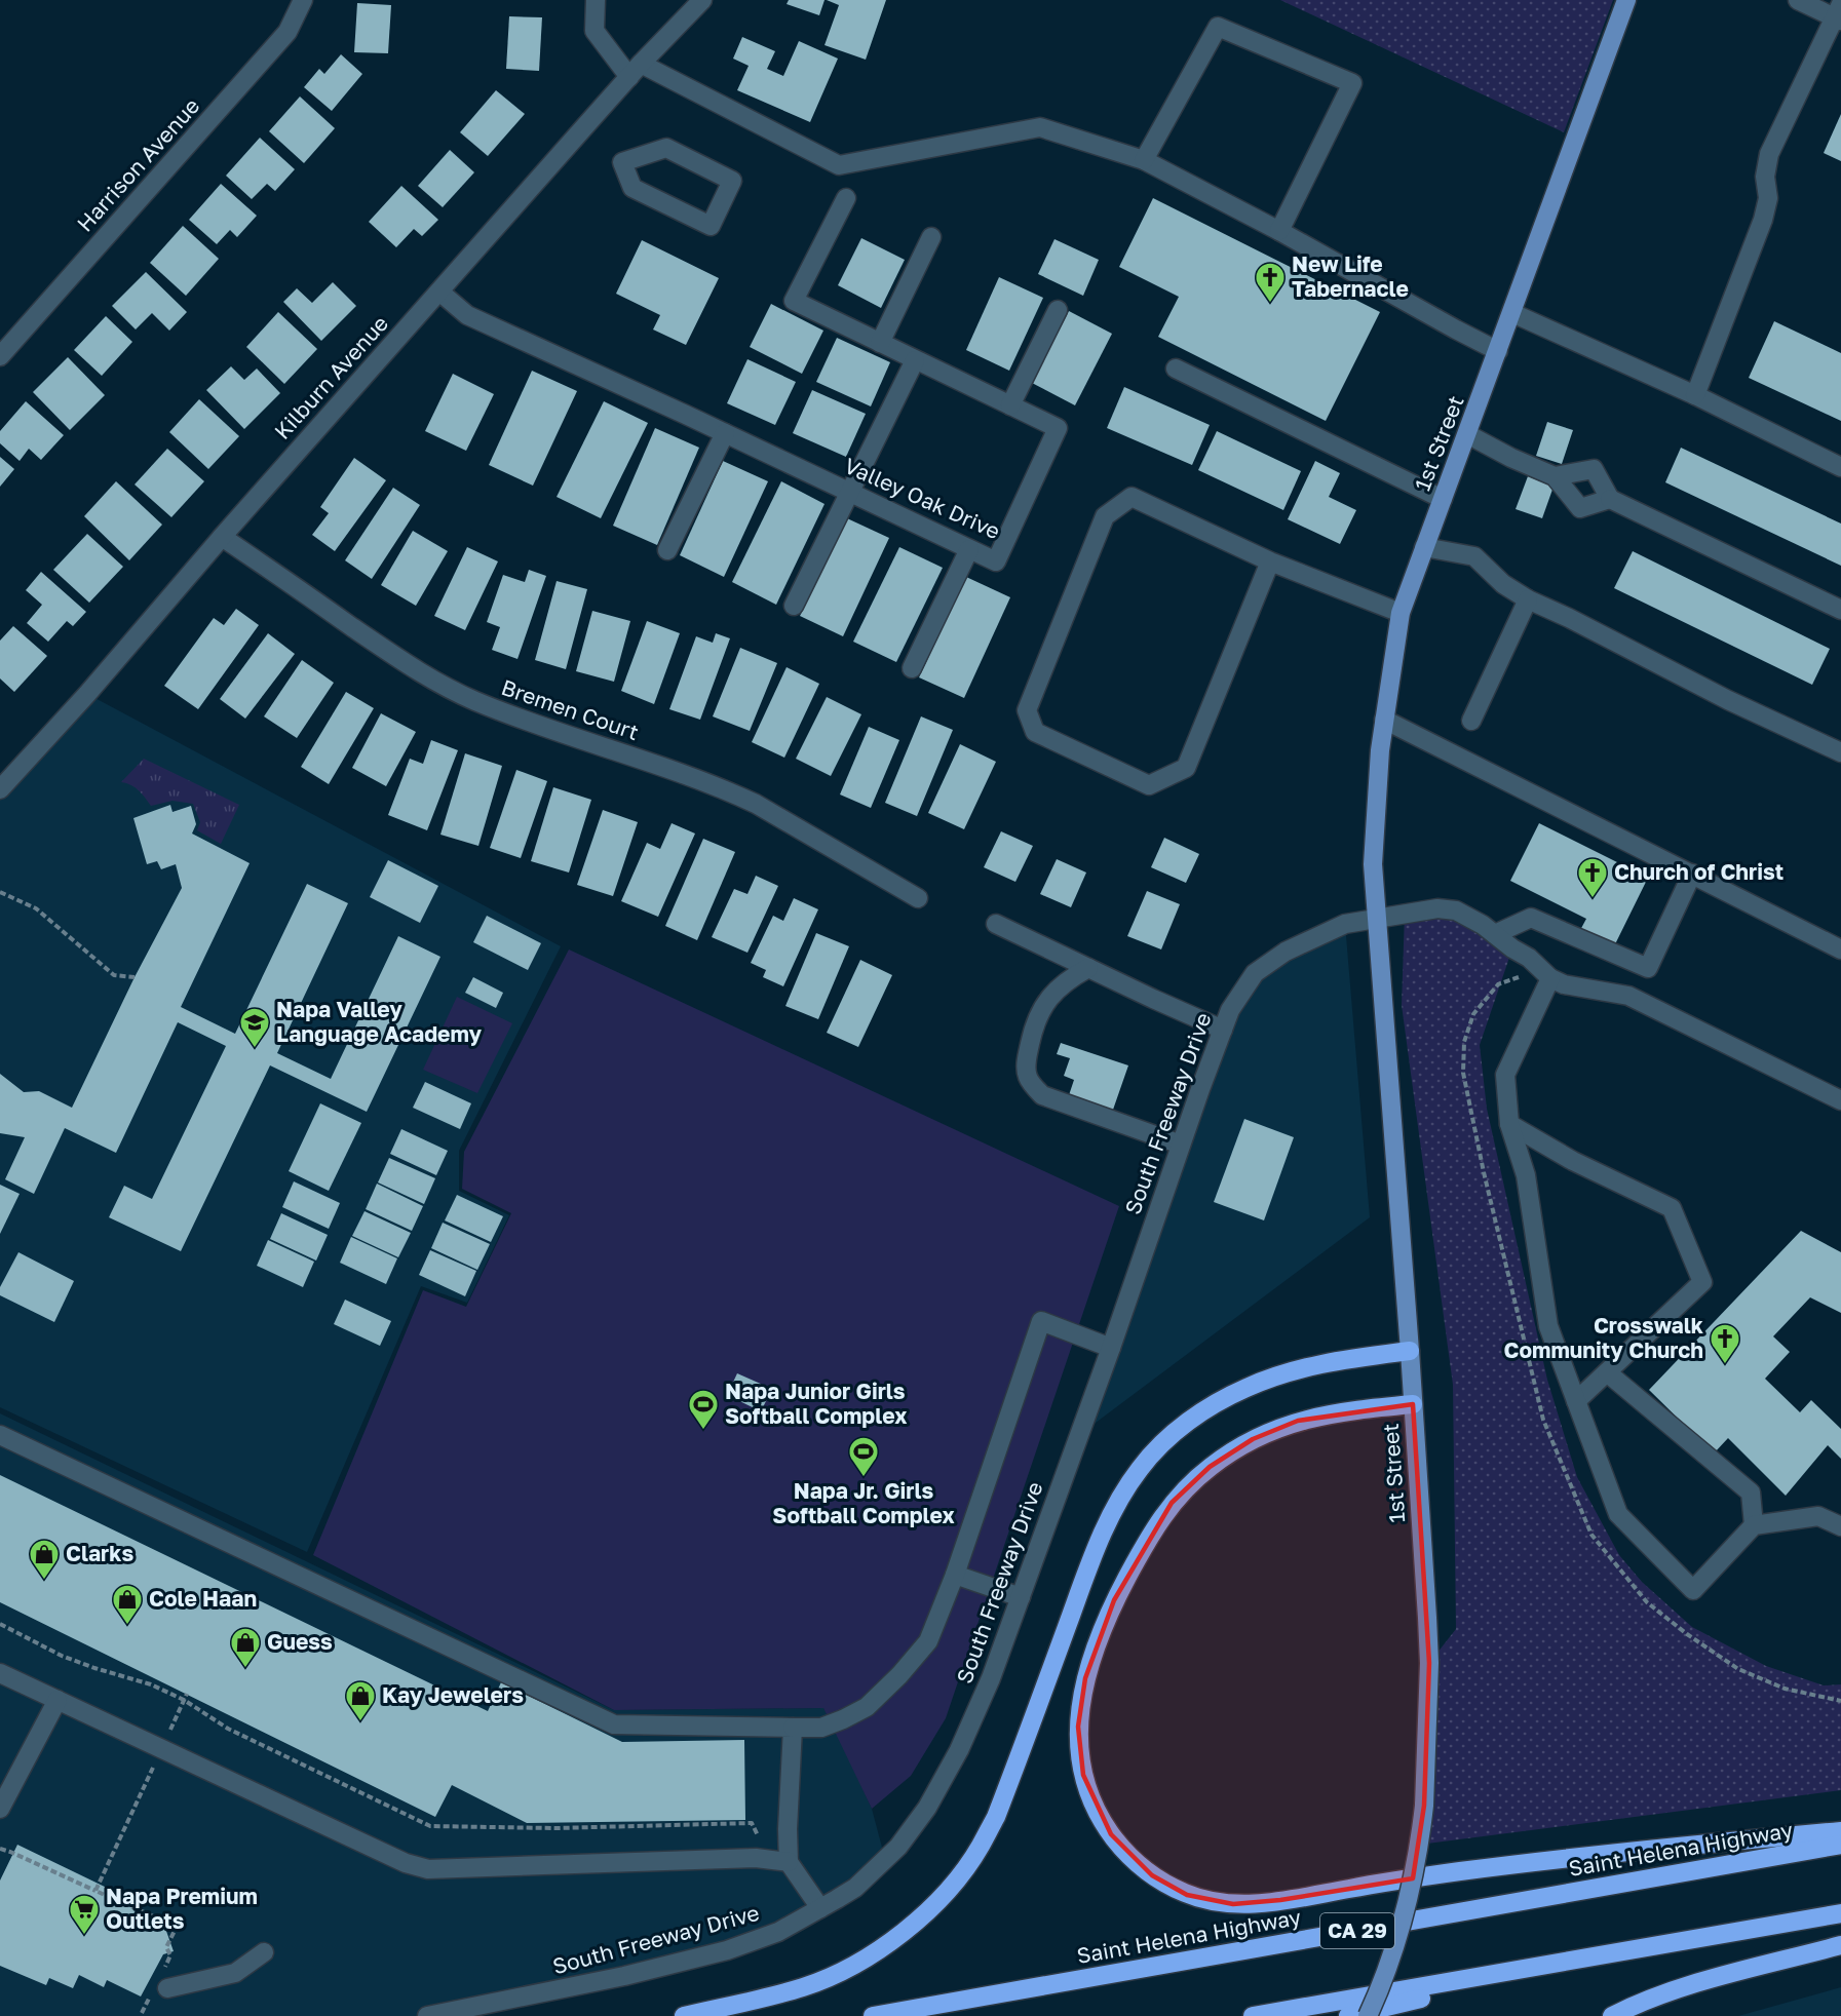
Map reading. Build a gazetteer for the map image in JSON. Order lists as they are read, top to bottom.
{
  "streets": {
    "highway": ["Saint Helena Highway", "CA 29"],
    "main road": ["1st Street"],
    "street": [
      "Harrison Avenue",
      "Kilburn Avenue",
      "Valley Oak Drive",
      "Bremen Court",
      "South Freeway Drive"
    ]
  },
  "crossings": [
    ["Kilburn Avenue", "Valley Oak Drive"],
    ["Kilburn Avenue", "Bremen Court"],
    ["1st Street", "South Freeway Drive"]
  ],
  "places": {
    "church": ["New Life Tabernacle", "Church of Christ", "Crosswalk Community Church"],
    "school or university": ["Napa Valley Language Academy"],
    "sports": ["Napa Junior Girls Softball Complex", "Napa Jr. Girls Softball Complex"],
    "shop": [
      "Clarks",
      "Cole Haan",
      "Guess",
      "Kay Jewelers"
    ],
    "supermarket": ["Napa Premium Outlets"]
  }
}
